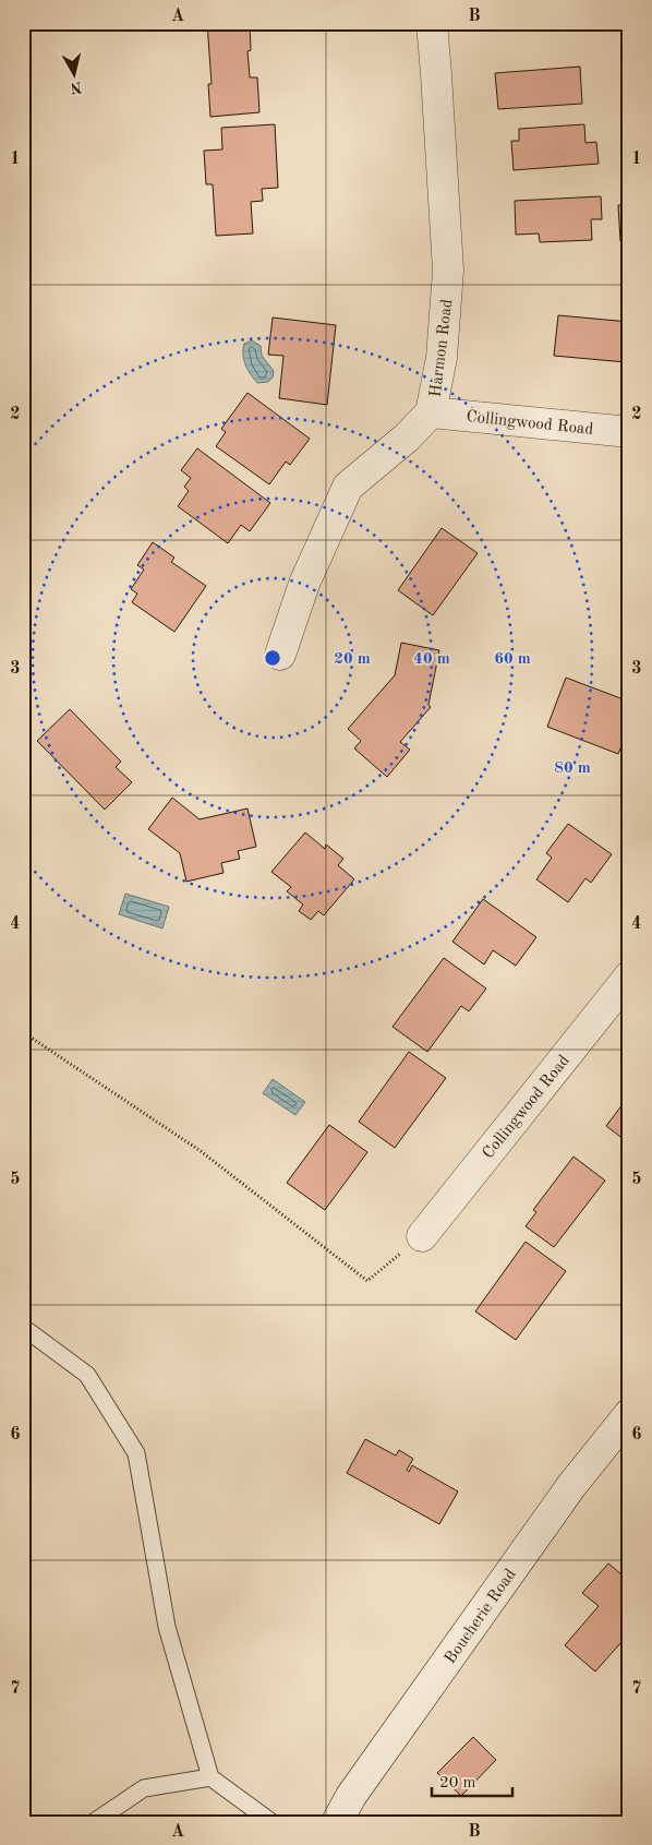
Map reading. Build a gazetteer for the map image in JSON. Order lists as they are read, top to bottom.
{
  "streets": {
    "street": ["Harmon Road", "Collingwood Road", "Boucherie Road"]
  },
  "crossings": [
    ["Harmon Road", "Collingwood Road"]
  ],
  "scale_bar": "20 m",
  "north": "bottom",
  "grid": {
    "columns": ["A", "B"],
    "rows": [
      "1",
      "2",
      "3",
      "4",
      "5",
      "6",
      "7"
    ]
  },
  "rings": [
    "20 m",
    "40 m",
    "60 m",
    "80 m"
  ]
}
